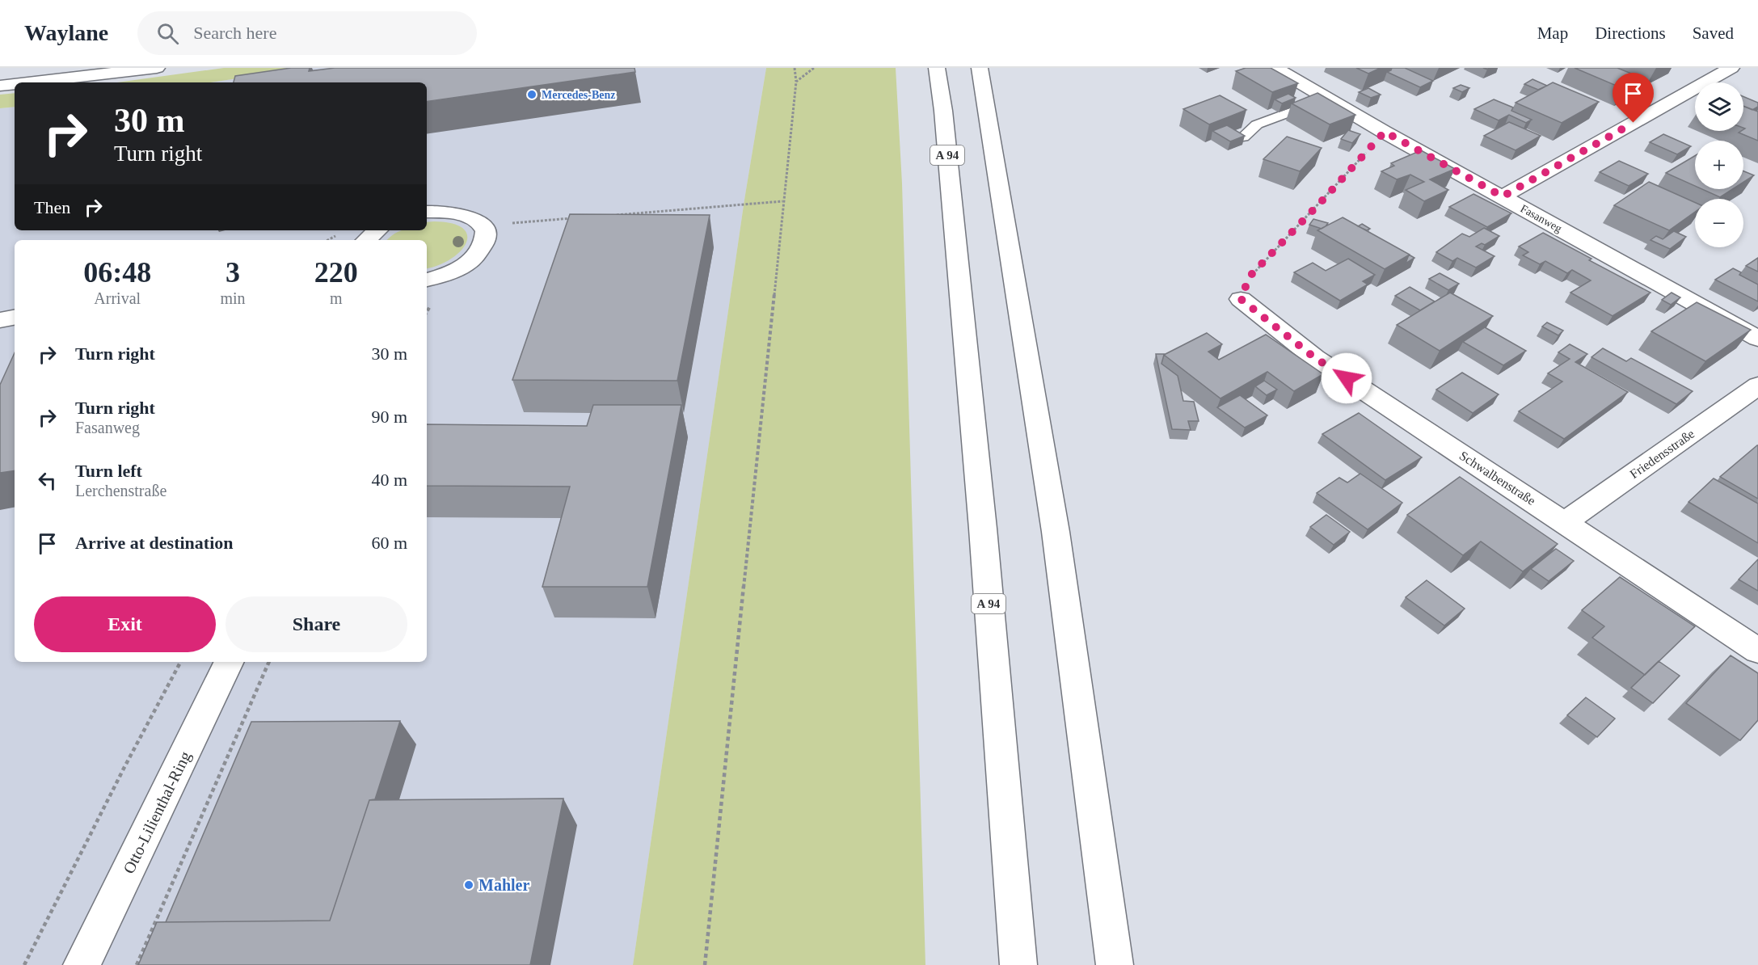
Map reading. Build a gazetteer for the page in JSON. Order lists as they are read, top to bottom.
{
  "streets": {
    "main road": [
      "A 94",
      "Fasanweg",
      "Friedensstraße",
      "Schwalbenstraße",
      "Otto-Lilienthal-Ring"
    ]
  },
  "crossings": [
    ["Friedensstraße", "Schwalbenstraße"]
  ],
  "places": ["Mercedes-Benz", "Mahler"],
  "page": {
    "header": "Waylane",
    "search": "Search here",
    "nav": ["Map", "Directions", "Saved"],
    "map_buttons": ["+", "−"],
    "turn": ["30 m", "Turn right"],
    "then": "Then",
    "eta": [
      "06:48",
      "Arrival",
      "3",
      "min",
      "220",
      "m"
    ],
    "list": [
      {
        "name": "Turn right",
        "value": "30 m"
      },
      {
        "name": "Turn right",
        "note": "Fasanweg",
        "value": "90 m"
      },
      {
        "name": "Turn left",
        "note": "Lerchenstraße",
        "value": "40 m"
      },
      {
        "name": "Arrive at destination",
        "value": "60 m"
      }
    ],
    "buttons": ["Exit", "Share"]
  }
}
